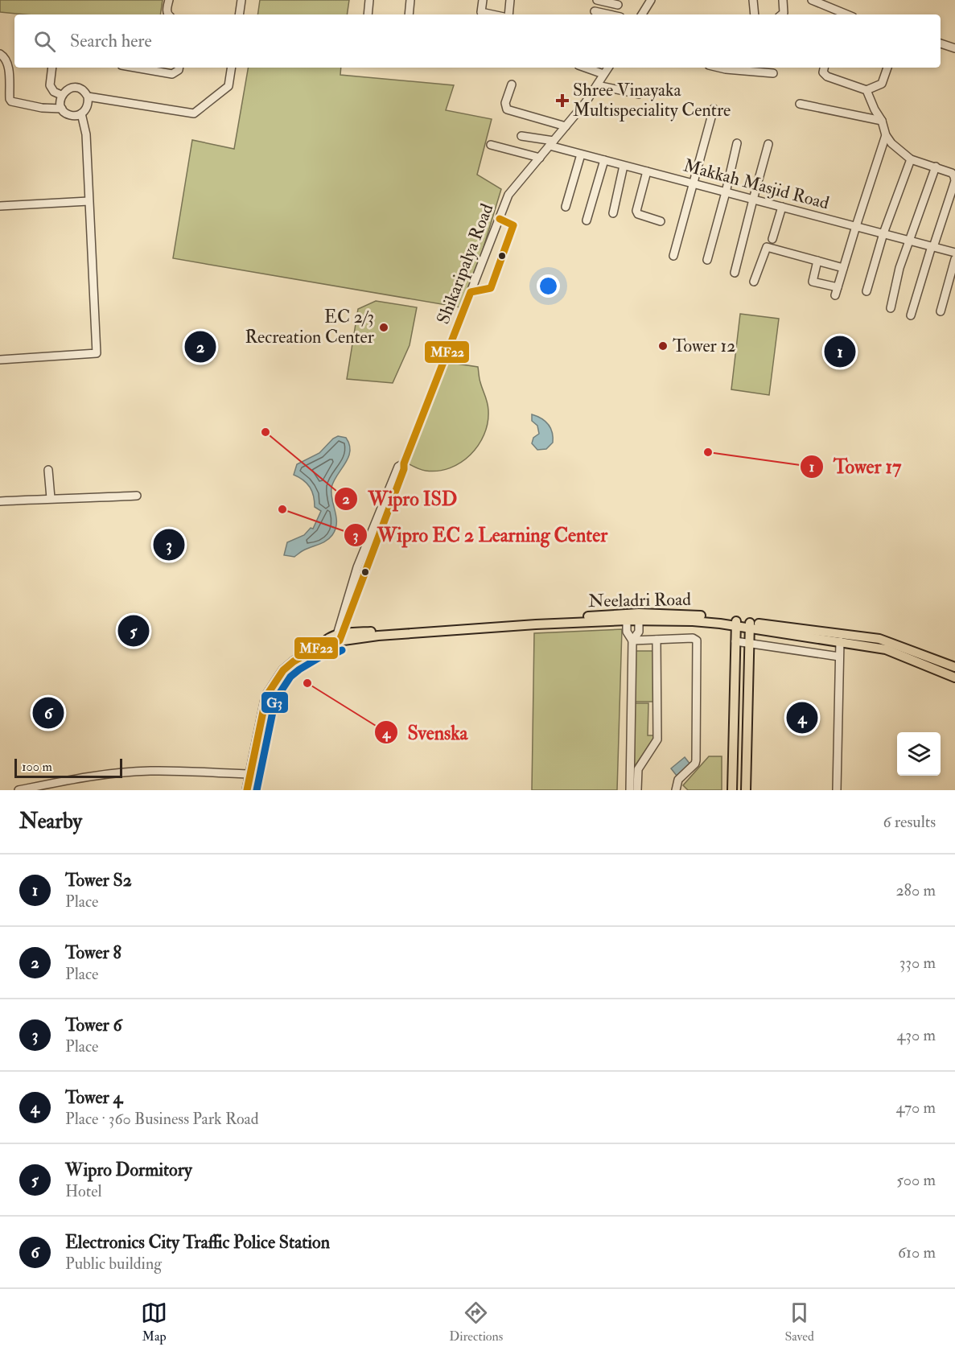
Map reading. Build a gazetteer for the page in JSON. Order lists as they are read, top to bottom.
{
  "streets": {
    "main road": ["Neeladri Road"],
    "street": ["Makkah Masjid Road", "Shikaripalya Road"]
  },
  "crossings": [
    ["Makkah Masjid Road", "Shikaripalya Road"],
    ["Shikaripalya Road", "Neeladri Road"]
  ],
  "places": {
    "health": ["Shree Vinayaka Multispeciality Centre"],
    "other": [
      "EC 2/3 Recreation Center",
      "Tower 12",
      "Wipro ISD",
      "Tower 17",
      "Wipro EC 2 Learning Center",
      "Svenska"
    ]
  },
  "lines": ["transit line MF22", "transit line G3"],
  "scale_bar": "100 m",
  "page": {
    "search": "Search here",
    "pins": [
      "2",
      "1",
      "3",
      "5",
      "6",
      "4"
    ],
    "scale": "100 m",
    "heading": ["Nearby", "6 results"],
    "list": [
      {
        "mark": "1",
        "name": "Tower S2",
        "note": "Place",
        "value": "280 m"
      },
      {
        "mark": "2",
        "name": "Tower 8",
        "note": "Place",
        "value": "330 m"
      },
      {
        "mark": "3",
        "name": "Tower 6",
        "note": "Place",
        "value": "430 m"
      },
      {
        "mark": "4",
        "name": "Tower 4",
        "note": "Place · 360 Business Park Road",
        "value": "470 m"
      },
      {
        "mark": "5",
        "name": "Wipro Dormitory",
        "note": "Hotel",
        "value": "500 m"
      },
      {
        "mark": "6",
        "name": "Electronics City Traffic Police Station",
        "note": "Public building",
        "value": "610 m"
      }
    ],
    "nav": ["Map", "Directions", "Saved"]
  }
}
